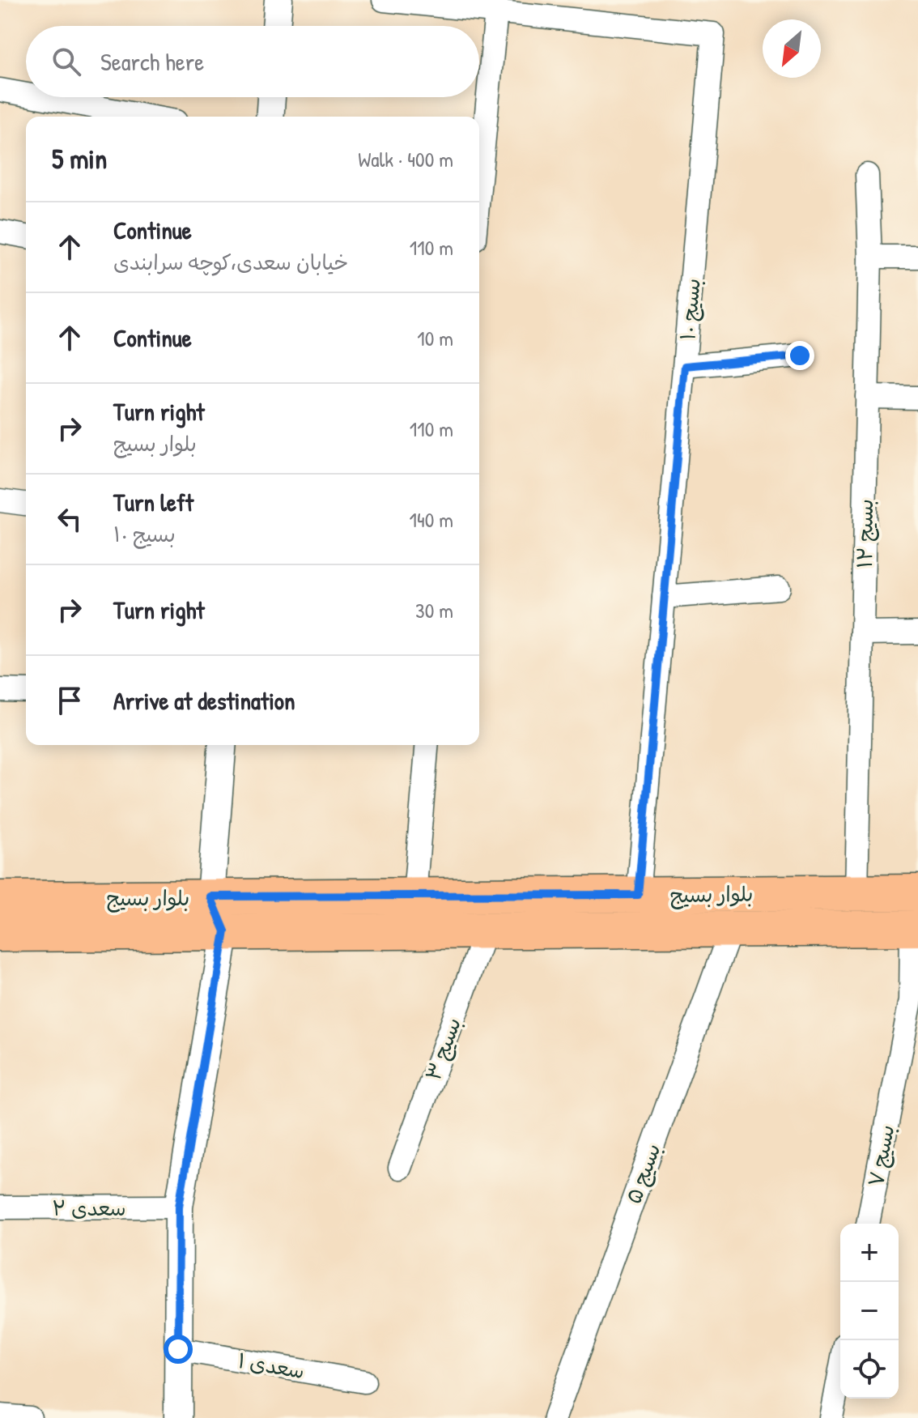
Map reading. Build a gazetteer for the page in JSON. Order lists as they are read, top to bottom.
{
  "streets": {
    "main road": ["بلوار بسیج"],
    "street": [
      "بسیج ۱۰",
      "بسیج ۱۲",
      "بسیج ۳",
      "بسیج ۷",
      "بسیج ۵",
      "سعدی ۲",
      "سعدی ۱"
    ]
  },
  "crossings": [
    ["بسیج ۱۰", "بلوار بسیج"],
    ["بسیج ۱۲", "بلوار بسیج"],
    ["بلوار بسیج", "بسیج ۳"],
    ["بلوار بسیج", "بسیج ۷"],
    ["بلوار بسیج", "بسیج ۵"]
  ],
  "north": "bottom left",
  "page": {
    "search": "Search here",
    "heading": ["5 min", "Walk · 400 m"],
    "list": [
      ["Continue", "خیابان سعدی،کوچه سرابندی", "110 m"],
      ["Continue", "10 m"],
      ["Turn right", "بلوار بسیج", "110 m"],
      ["Turn left", "بسیج ۱۰", "140 m"],
      ["Turn right", "30 m"],
      "Arrive at destination"
    ],
    "map_buttons": ["+", "−"]
  }
}
